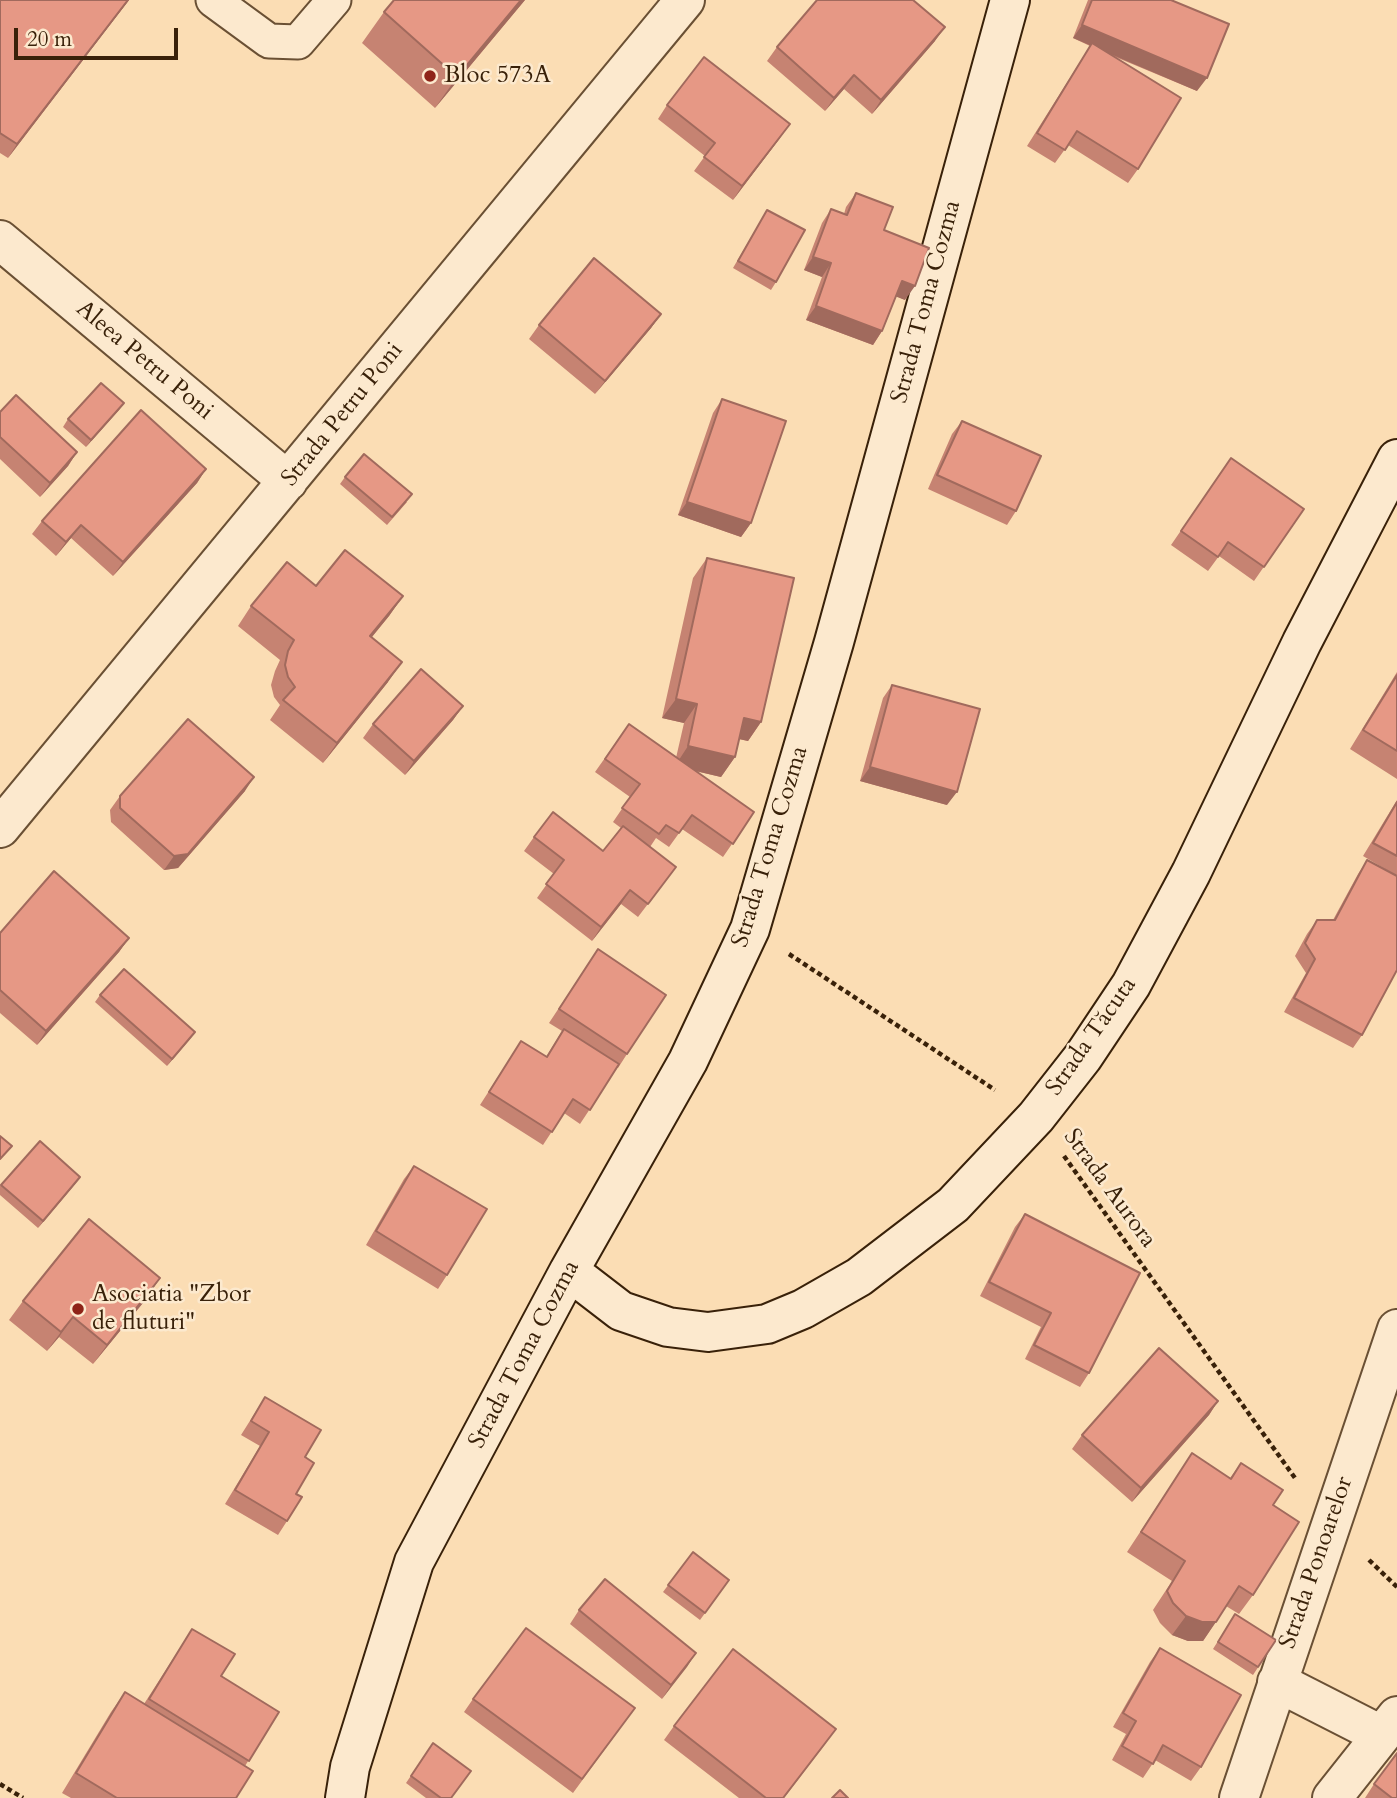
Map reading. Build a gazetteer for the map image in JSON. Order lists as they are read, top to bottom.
{
  "streets": {
    "street": [
      "Strada Toma Cozma",
      "Aleea Petru Poni",
      "Strada Petru Poni",
      "Strada Tăcuta",
      "Strada Ponoarelor"
    ],
    "path": ["Strada Aurora"]
  },
  "crossings": [
    ["Strada Toma Cozma", "Strada Tăcuta"],
    ["Strada Toma Cozma", "Strada Aurora"],
    ["Aleea Petru Poni", "Strada Petru Poni"],
    ["Strada Tăcuta", "Strada Aurora"],
    ["Strada Aurora", "Strada Ponoarelor"]
  ],
  "places": ["Bloc 573A", "Asociatia \"Zbor de fluturi\""],
  "scale_bar": "20 m"
}
